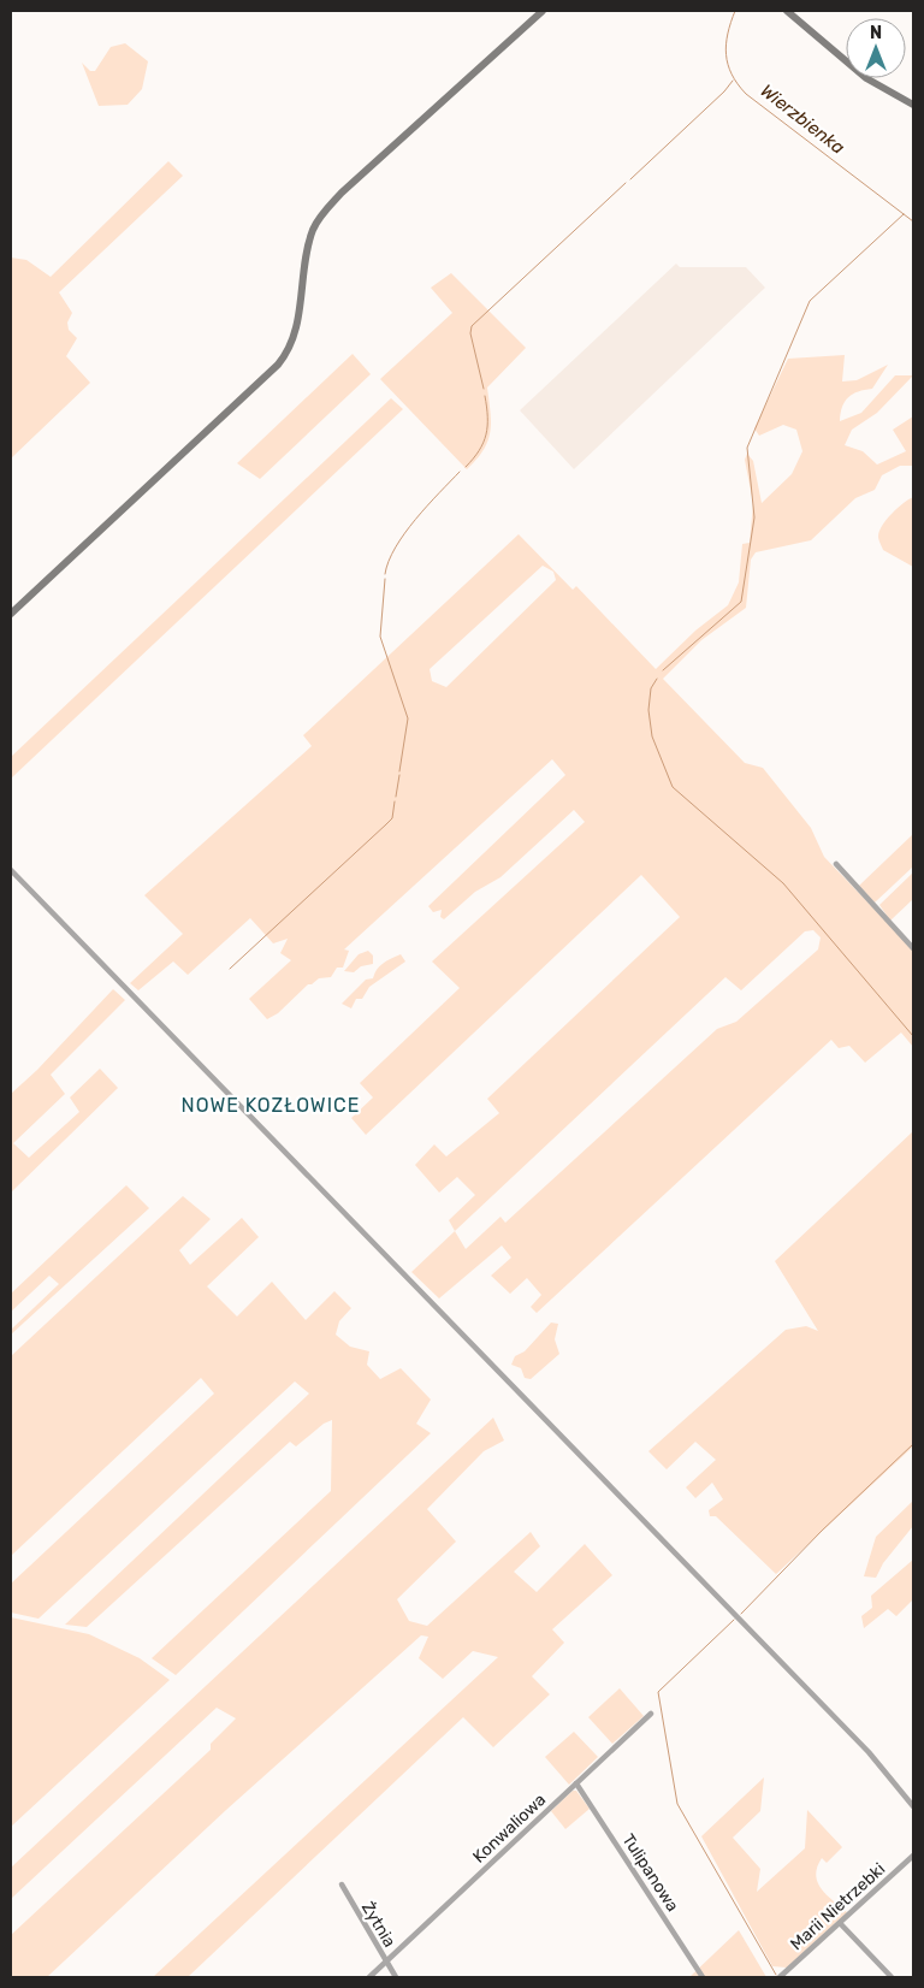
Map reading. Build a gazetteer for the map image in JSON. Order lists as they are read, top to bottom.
{
  "streets": {
    "street": [
      "Konwaliowa",
      "Tulipanowa",
      "Marii Nietrzebki",
      "Żytnia"
    ]
  },
  "crossings": [
    ["Konwaliowa", "Tulipanowa"],
    ["Konwaliowa", "Żytnia"]
  ],
  "districts": ["NOWE KOZŁOWICE"],
  "water": ["Wierzbienka"],
  "north": "top"
}
